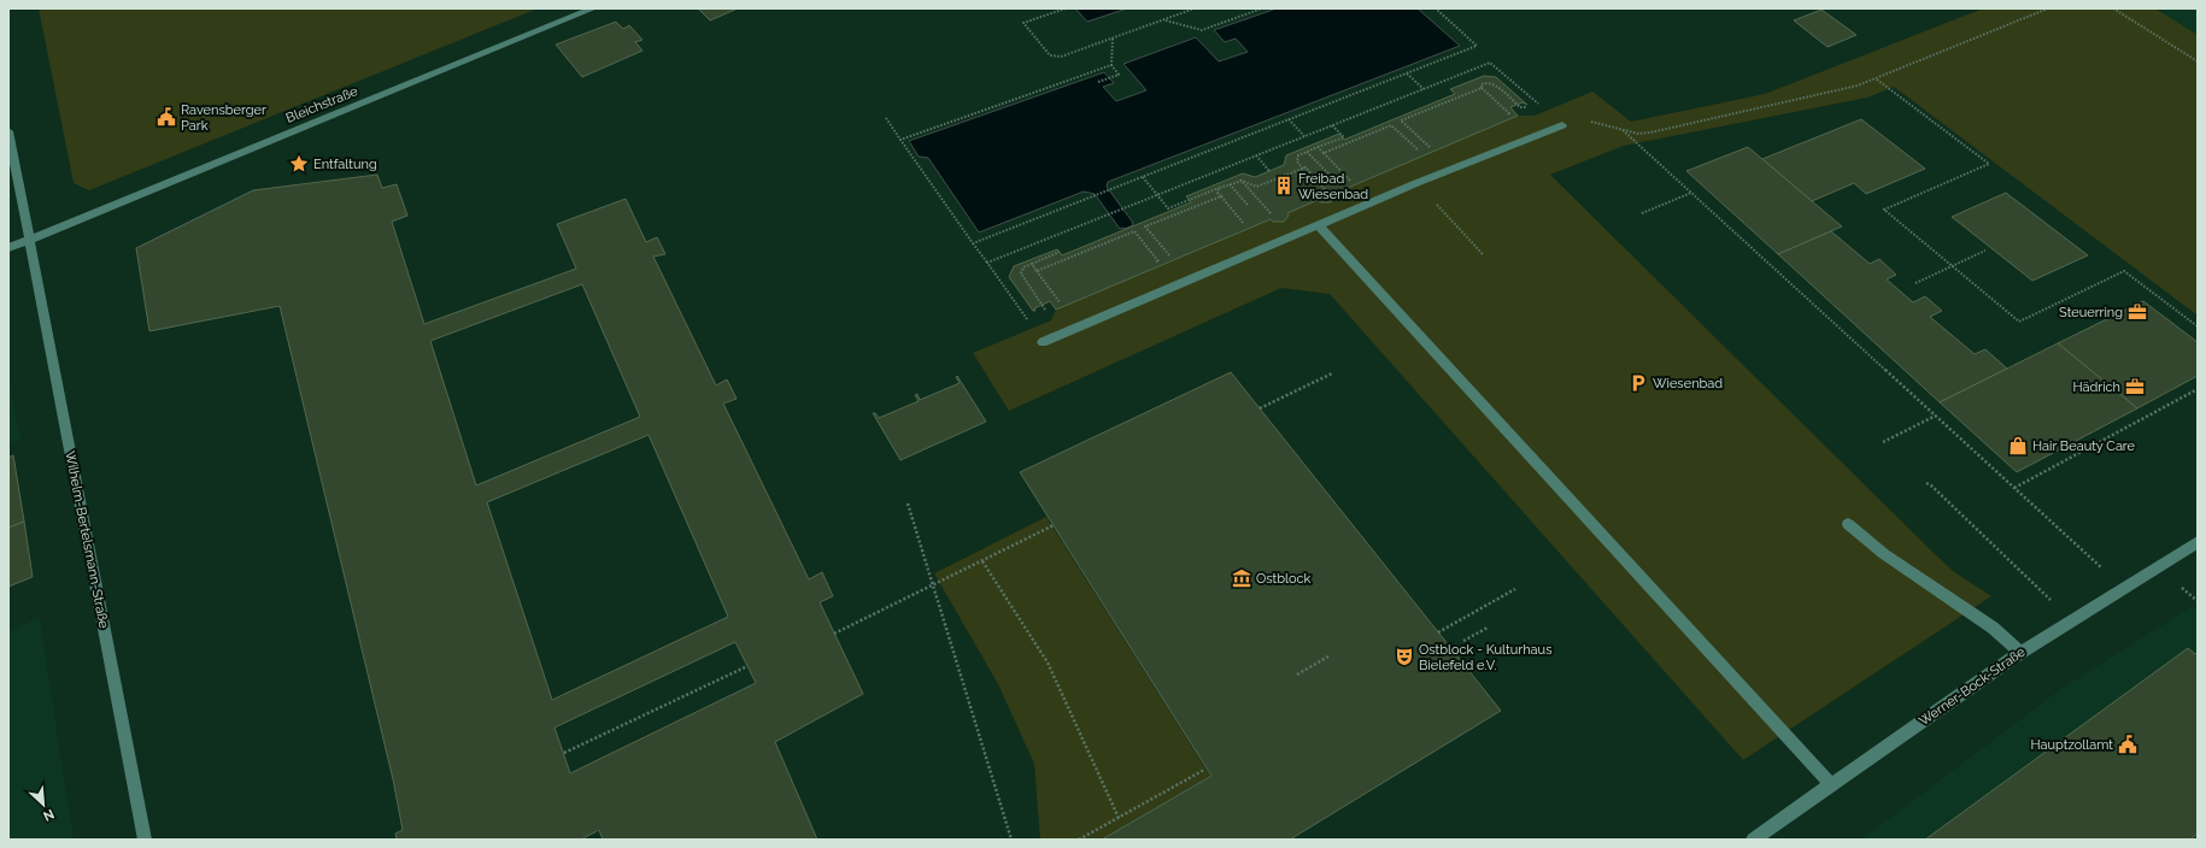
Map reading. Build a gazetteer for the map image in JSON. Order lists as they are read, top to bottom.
{
  "streets": {
    "street": ["Bleichstraße", "Wilhelm-Bertelsmann-Straße", "Werner-Bock-Straße"]
  },
  "crossings": [
    ["Bleichstraße", "Wilhelm-Bertelsmann-Straße"]
  ],
  "places": {
    "public building": ["Ravensberger Park", "Hauptzollamt"],
    "place": ["Entfaltung"],
    "building": ["Freibad Wiesenbad"],
    "office": ["Steuerring", "Hädrich"],
    "parking": ["Wiesenbad"],
    "shop": ["Hair Beauty Care"],
    "museum": ["Ostblock"],
    "theatre": ["Ostblock - Kulturhaus Bielefeld e.V."]
  },
  "north": "bottom right"
}
